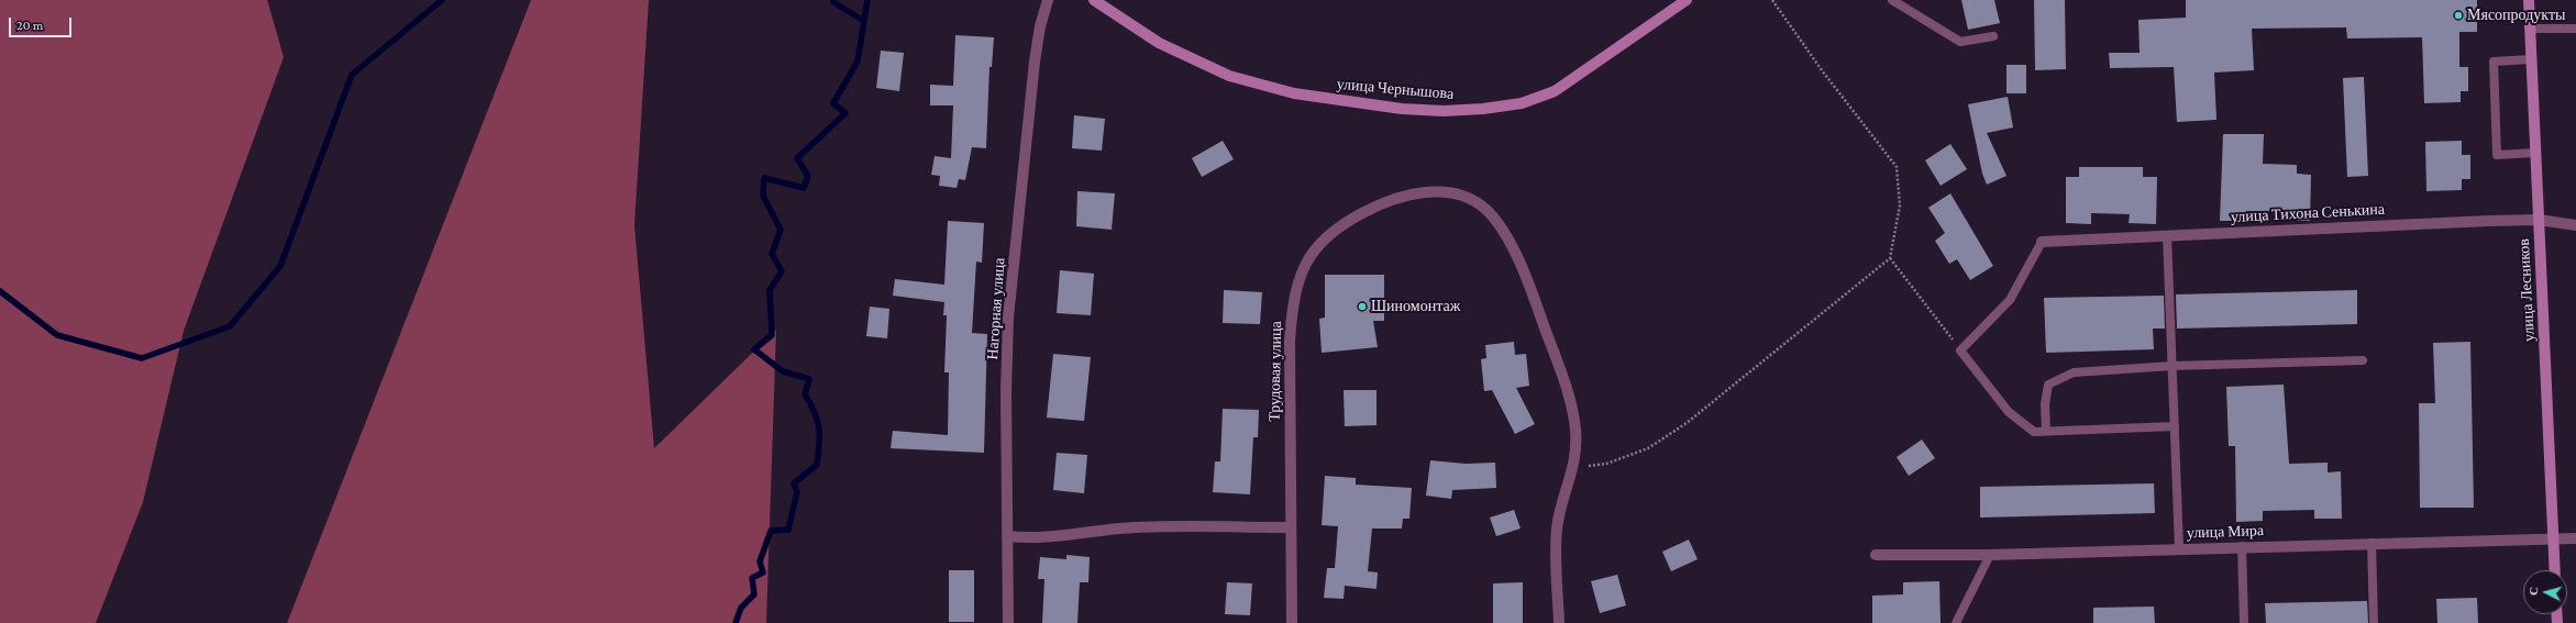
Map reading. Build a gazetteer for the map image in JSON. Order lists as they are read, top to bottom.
{
  "streets": {
    "main road": ["улица Чернышова", "улица Лесников"],
    "street": [
      "улица Тихона Сенькина",
      "Нагорная улица",
      "Трудовая улица",
      "улица Мира"
    ]
  },
  "crossings": [
    ["улица Тихона Сенькина", "улица Лесников"],
    ["улица Лесников", "улица Мира"]
  ],
  "places": ["Мясопродукты", "Шиномонтаж"],
  "scale_bar": "20 m",
  "north": "left"
}
